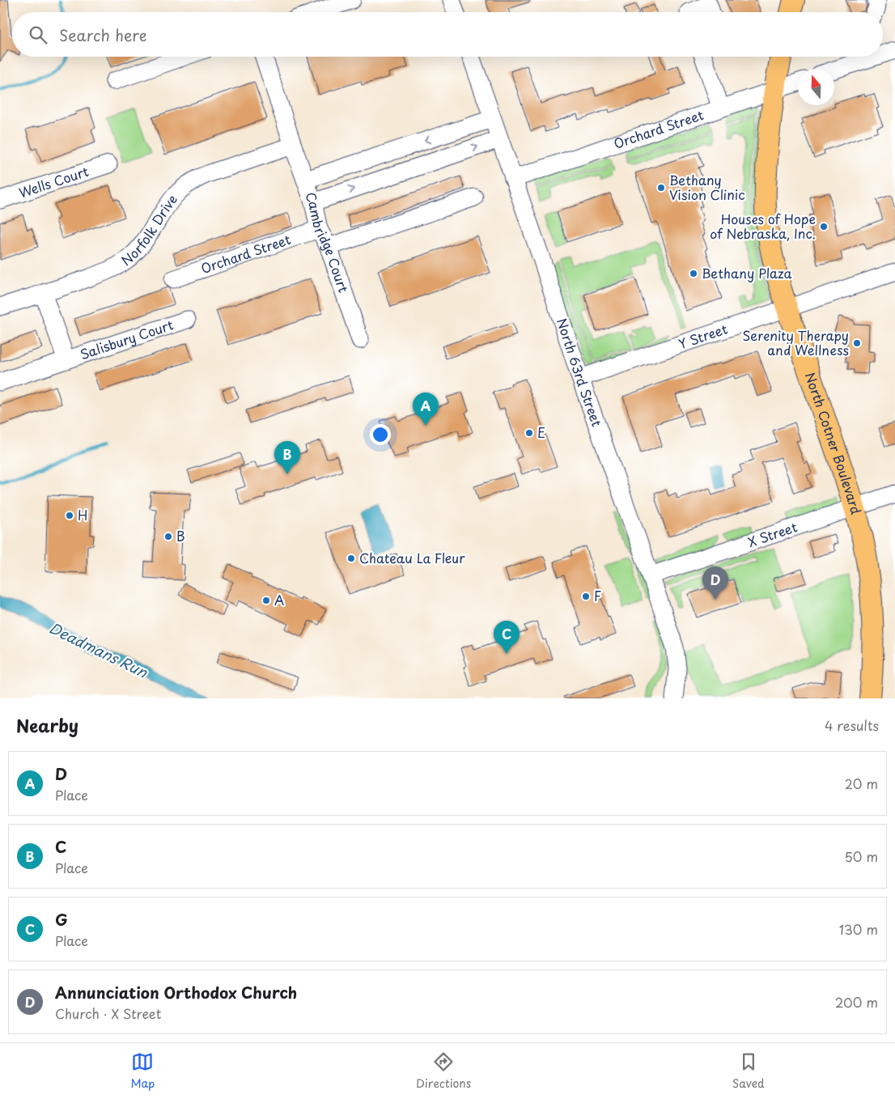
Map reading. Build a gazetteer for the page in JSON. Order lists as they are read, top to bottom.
{
  "streets": {
    "main road": ["North Cotner Boulevard"],
    "street": [
      "Orchard Street",
      "Wells Court",
      "Norfolk Drive",
      "Cambridge Court",
      "Y Street",
      "Salisbury Court",
      "North 63rd Street",
      "X Street"
    ]
  },
  "crossings": [
    ["Orchard Street", "Cambridge Court"],
    ["Orchard Street", "North 63rd Street"],
    ["Orchard Street", "North Cotner Boulevard"],
    ["Norfolk Drive", "Cambridge Court"],
    ["Norfolk Drive", "Salisbury Court"],
    ["Y Street", "North 63rd Street"],
    ["Y Street", "North Cotner Boulevard"],
    ["North 63rd Street", "X Street"],
    ["North Cotner Boulevard", "X Street"]
  ],
  "water": ["Deadmans Run"],
  "places": [
    "Bethany Vision Clinic",
    "Houses of Hope of Nebraska, Inc.",
    "Bethany Plaza",
    "Serenity Therapy and Wellness",
    "E",
    "H",
    "B",
    "Chateau La Fleur",
    "F",
    "A"
  ],
  "north": "top",
  "page": {
    "search": "Search here",
    "pins": [
      "A",
      "B",
      "D",
      "C"
    ],
    "heading": ["Nearby", "4 results"],
    "list": [
      {
        "mark": "A",
        "name": "D",
        "note": "Place",
        "value": "20 m"
      },
      {
        "mark": "B",
        "name": "C",
        "note": "Place",
        "value": "50 m"
      },
      {
        "mark": "C",
        "name": "G",
        "note": "Place",
        "value": "130 m"
      },
      {
        "mark": "D",
        "name": "Annunciation Orthodox Church",
        "note": "Church · X Street",
        "value": "200 m"
      }
    ],
    "nav": ["Map", "Directions", "Saved"]
  }
}
